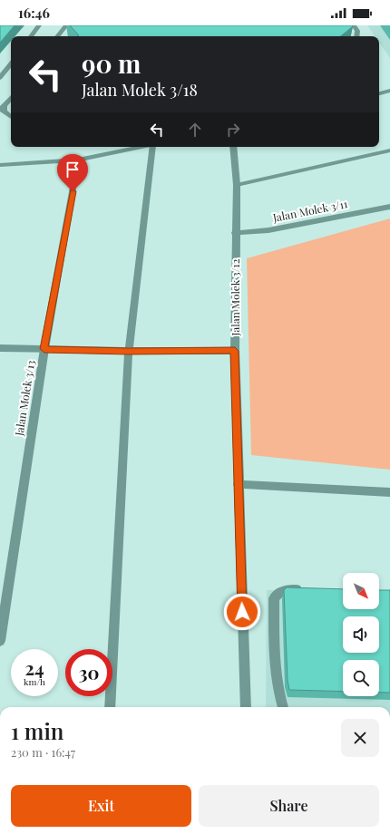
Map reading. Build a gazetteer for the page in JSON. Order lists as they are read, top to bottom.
{
  "streets": {
    "street": ["Jalan Molek 3/11", "Jalan Molek 3/12", "Jalan Molek 3/13"]
  },
  "crossings": [
    ["Jalan Molek 3/11", "Jalan Molek 3/12"]
  ],
  "north": "bottom right",
  "page": {
    "status": "16:46",
    "turn": ["90 m", "Jalan Molek 3/18"],
    "speed": "24 km/h",
    "limit": "30",
    "heading": ["1 min", "230 m · 16:47"],
    "buttons": ["Exit", "Share"]
  }
}
